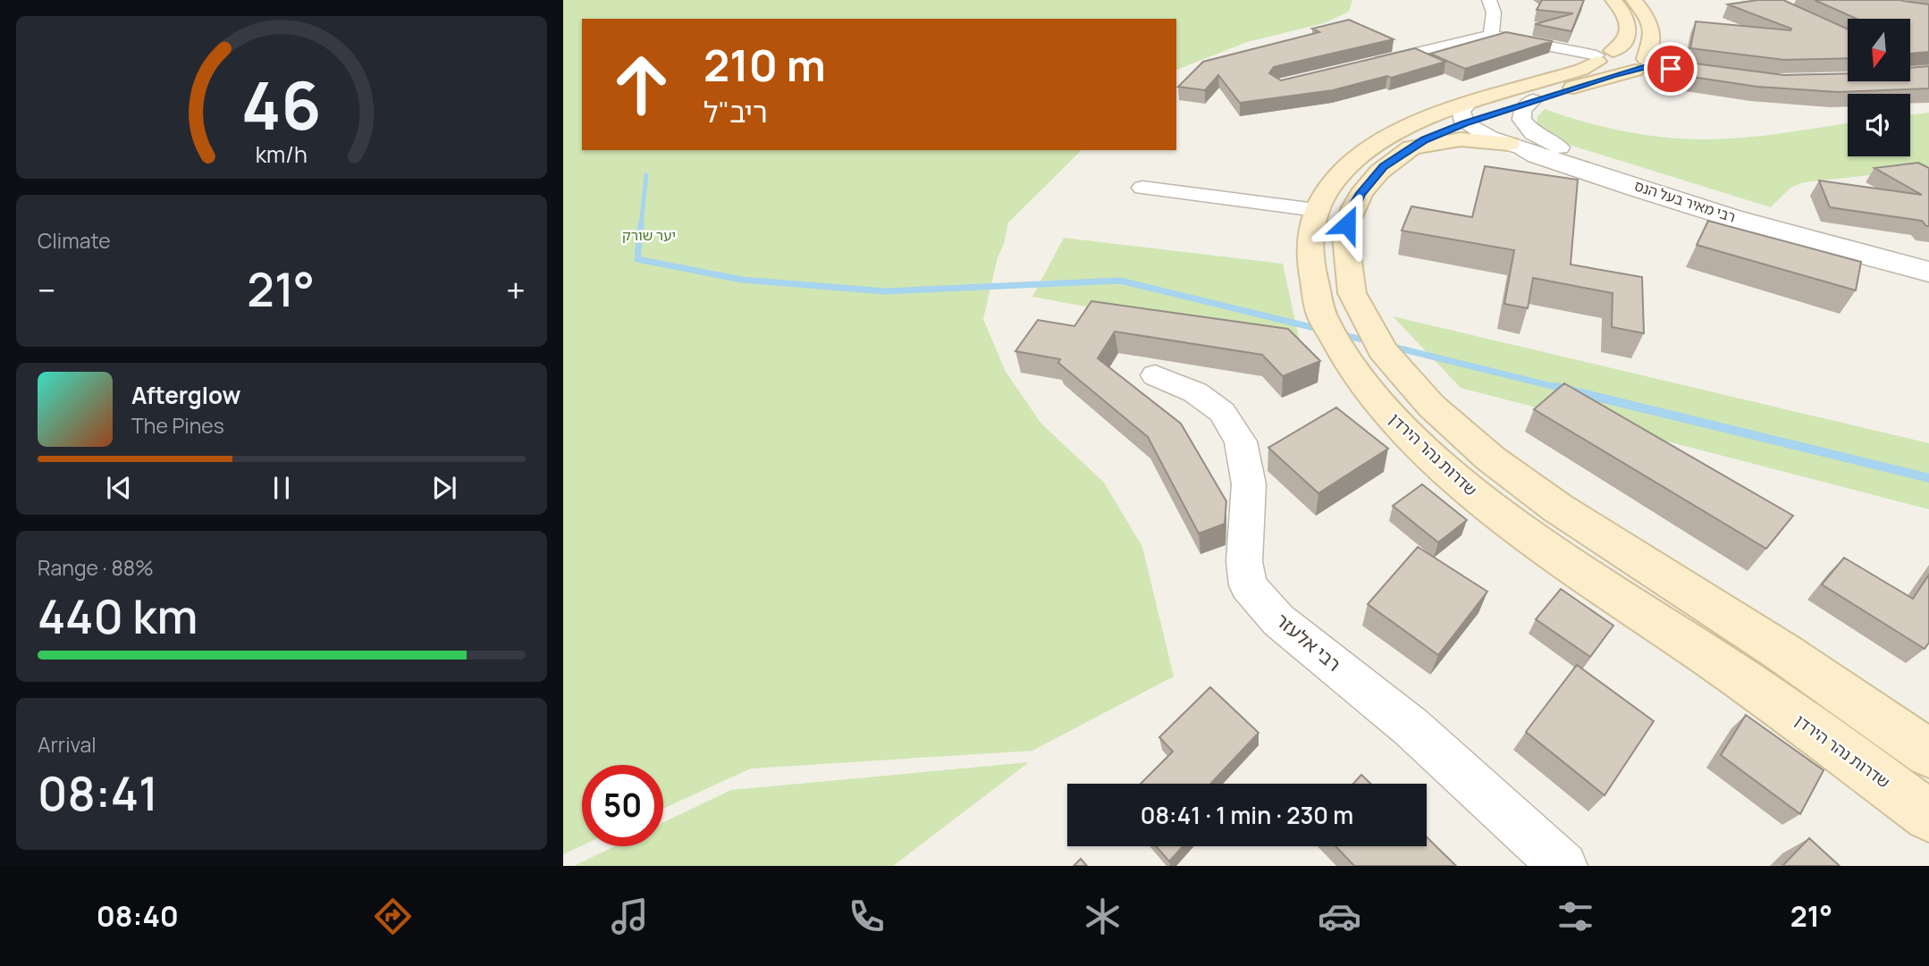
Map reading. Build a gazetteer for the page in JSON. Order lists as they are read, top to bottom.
{
  "streets": {
    "main road": ["שדרות נהר הירדן"],
    "street": ["רבי מאיר בעל הנס", "רבי אלעזר"]
  },
  "crossings": [
    ["רבי מאיר בעל הנס", "שדרות נהר הירדן"]
  ],
  "parks": ["יער שורק"],
  "north": "bottom",
  "page": {
    "turn": ["210 m", "ריב\"ל"],
    "tile": [
      "Climate",
      ["Range · 88%", "440 km"],
      ["Arrival", "08:41"]
    ],
    "heat": ["−", "21°", "+"],
    "song": ["Afterglow", "The Pines"],
    "limit": "50",
    "trip": "08:41 · 1 min · 230 m",
    "tabs": ["08:40", "21°"],
    "gauge": ["46", "km/h"]
  }
}
